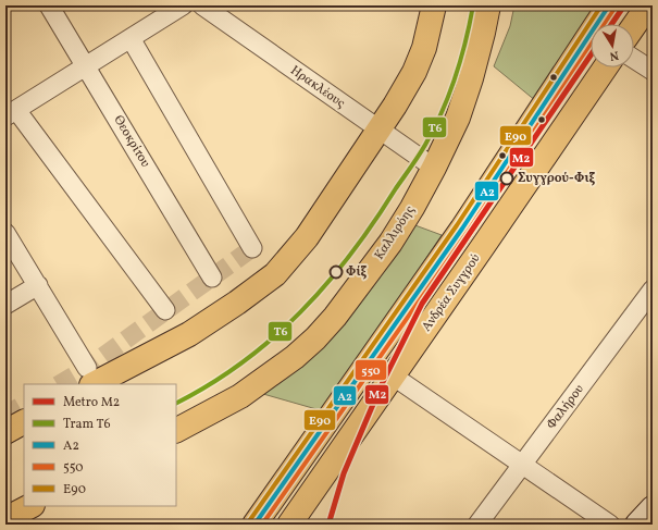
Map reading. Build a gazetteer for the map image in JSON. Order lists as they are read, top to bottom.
{
  "streets": {
    "main road": ["Καλλιρόης", "Ανδρέα Συγγρού"],
    "street": ["Ηρακλέους", "Θεοκρίτου", "Φαλήρου"]
  },
  "crossings": [
    ["Ηρακλέους", "Καλλιρόης"]
  ],
  "places": ["Συγγρού-Φιξ", "Φίξ"],
  "lines": [
    "metro line Μ2",
    "tram line Τ6",
    "transit line Α2",
    "transit line Ε90",
    "transit line 550"
  ],
  "legend": [
    "Metro Μ2",
    "Tram Τ6",
    "Α2",
    "550",
    "Ε90"
  ],
  "north": "bottom"
}
